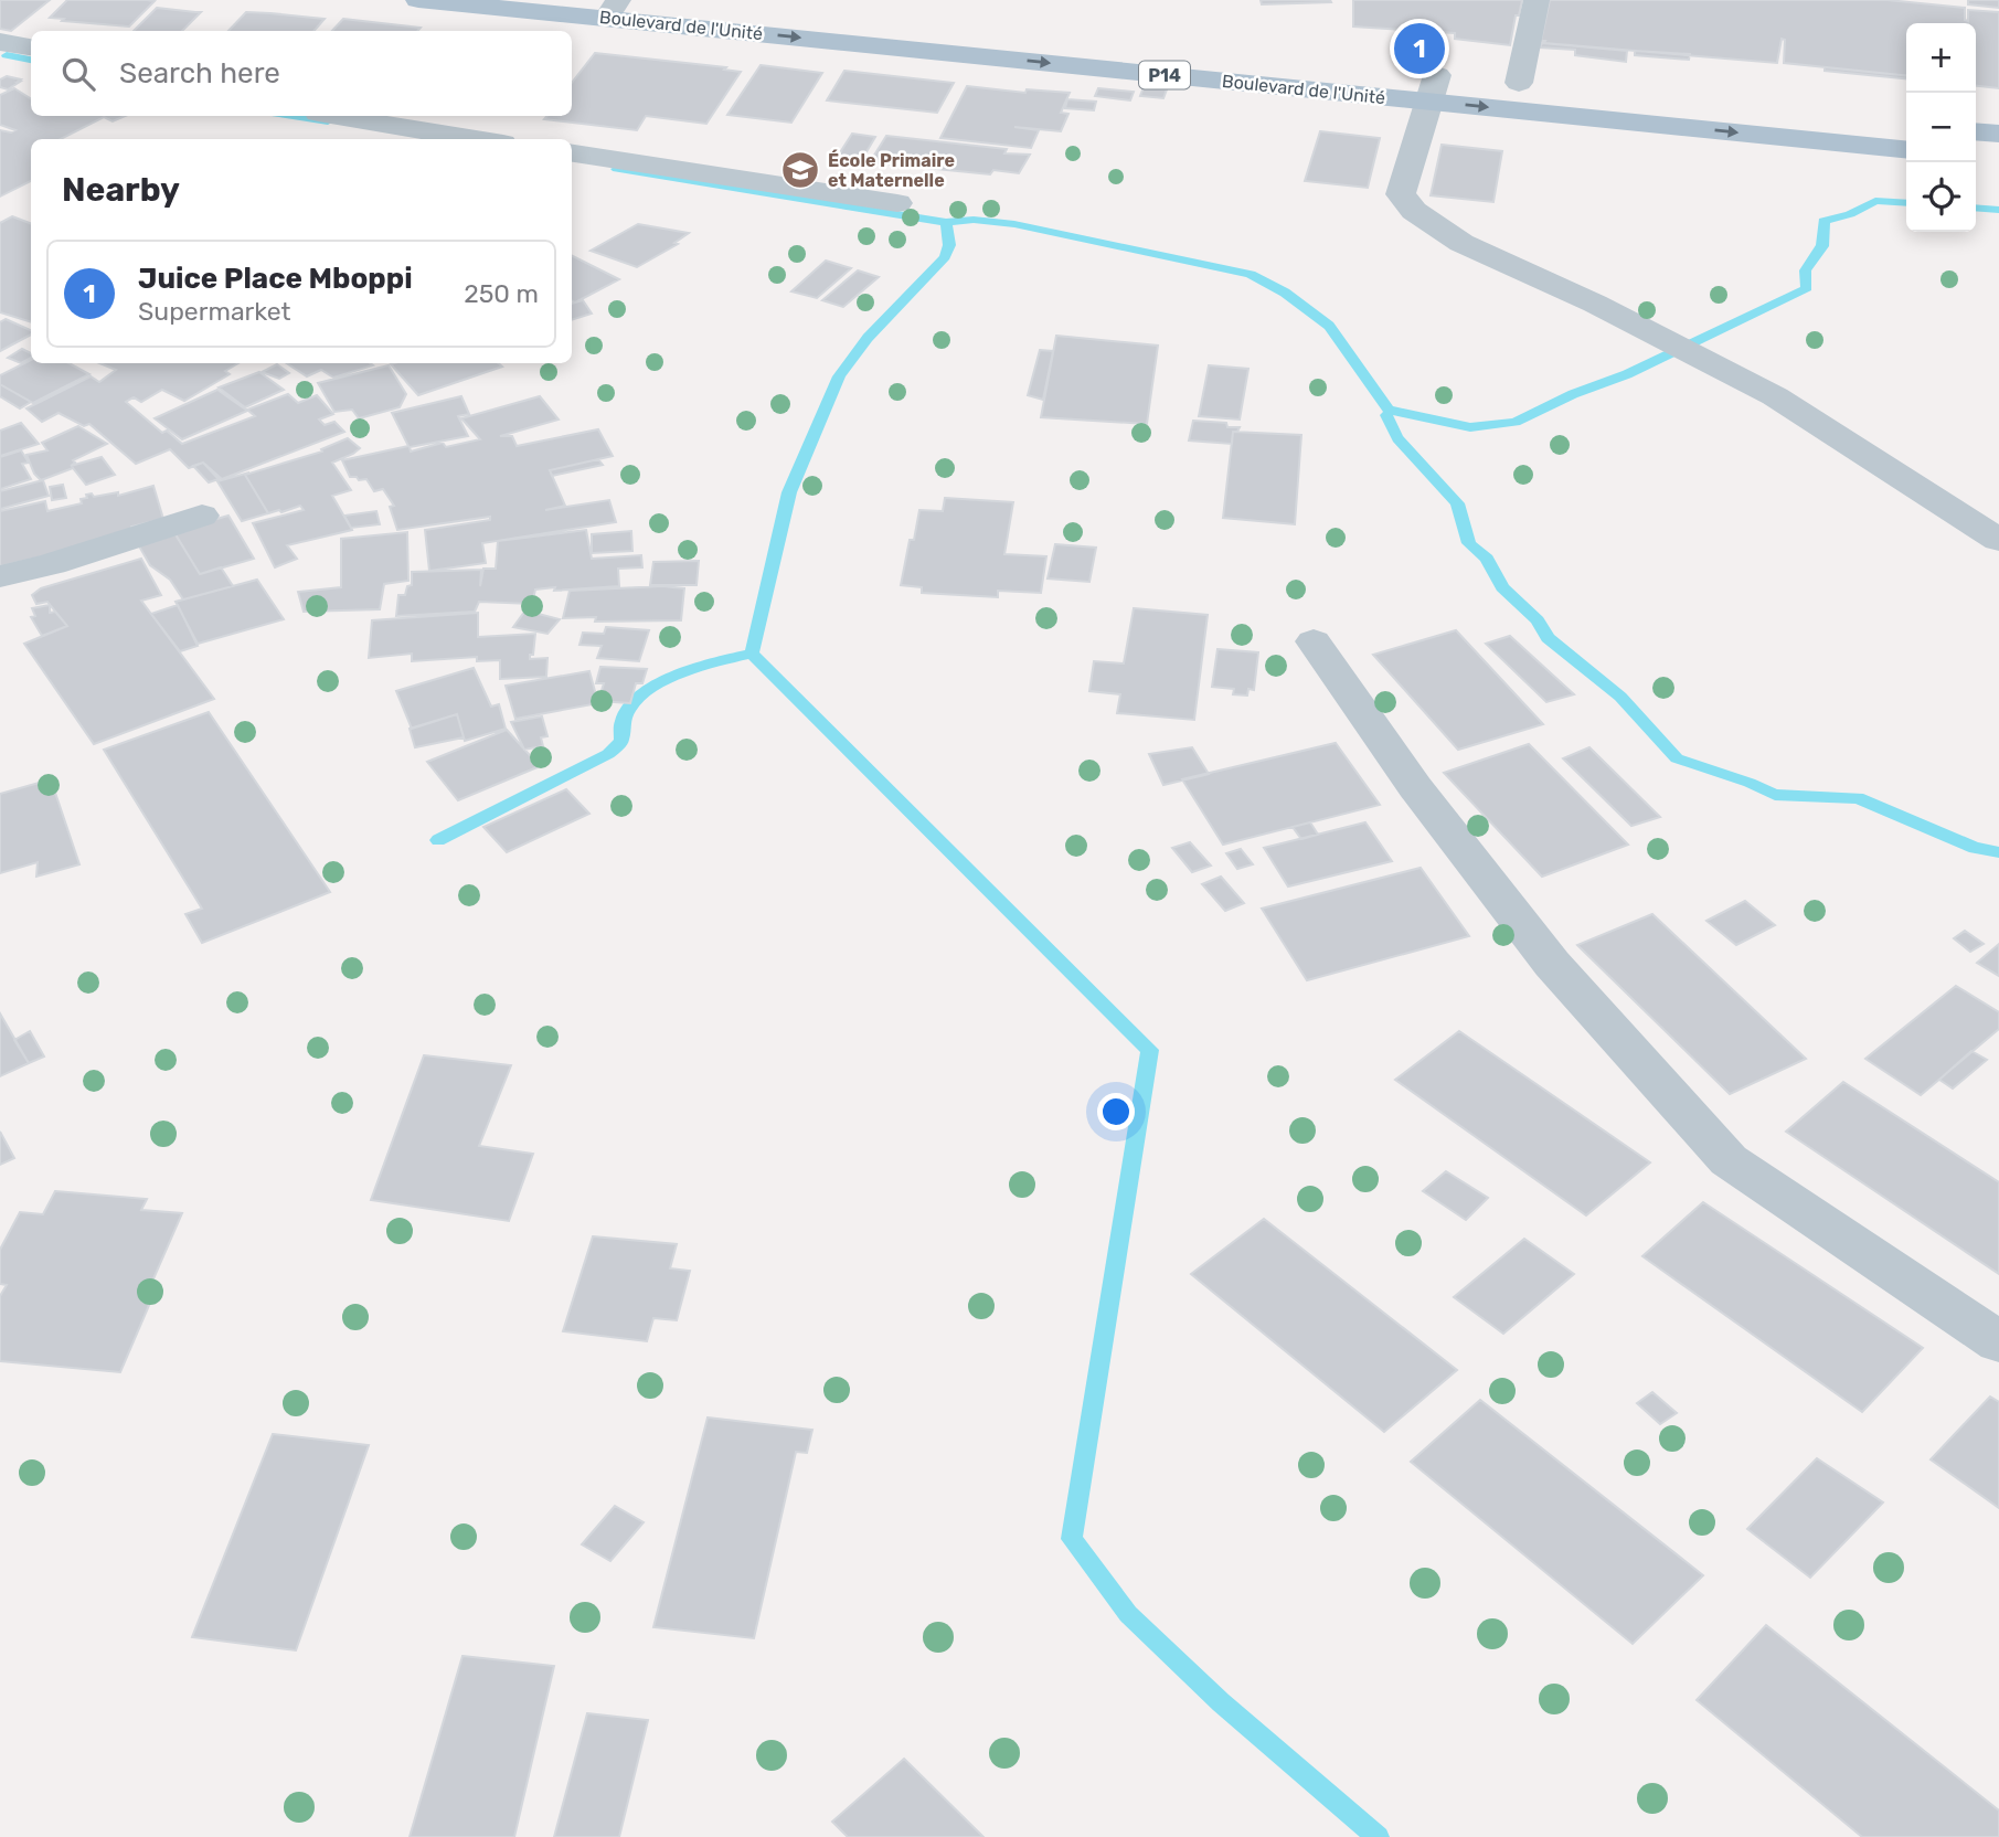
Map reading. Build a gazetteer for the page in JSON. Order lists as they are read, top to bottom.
{
  "streets": {
    "main road": ["Boulevard de l'Unité", "P14"]
  },
  "one_way": ["Boulevard de l'Unité"],
  "places": {
    "school or university": ["École Primaire et Maternelle"]
  },
  "page": {
    "pins": "1",
    "map_buttons": ["+", "−"],
    "search": "Search here",
    "heading": "Nearby",
    "list": [
      {
        "mark": "1",
        "name": "Juice Place Mboppi",
        "note": "Supermarket",
        "value": "250 m"
      }
    ]
  }
}
